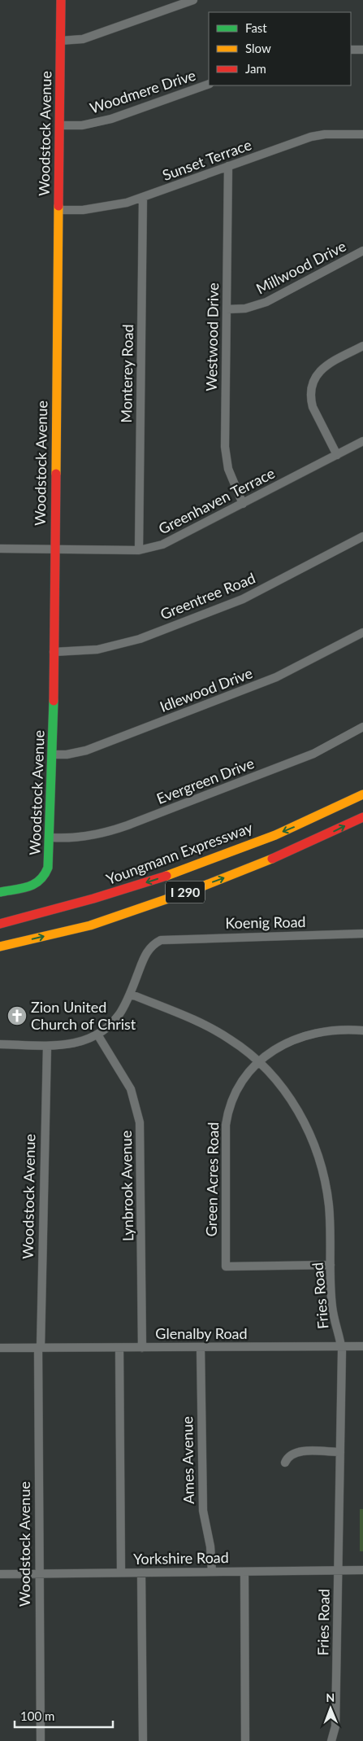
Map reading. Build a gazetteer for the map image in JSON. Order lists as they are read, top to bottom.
{
  "streets": {
    "main road": ["Woodstock Avenue", "Youngmann Expressway", "I 290"],
    "street": [
      "Woodmere Drive",
      "Sunset Terrace",
      "Millwood Drive",
      "Westwood Drive",
      "Monterey Road",
      "Greenhaven Terrace",
      "Greentree Road",
      "Idlewood Drive",
      "Evergreen Drive",
      "Koenig Road",
      "Green Acres Road",
      "Lynbrook Avenue",
      "Fries Road",
      "Glenalby Road",
      "Ames Avenue",
      "Yorkshire Road"
    ]
  },
  "crossings": [
    ["Woodmere Drive", "Woodstock Avenue"],
    ["Woodstock Avenue", "Sunset Terrace"],
    ["Woodstock Avenue", "Greenhaven Terrace"],
    ["Woodstock Avenue", "Greentree Road"],
    ["Woodstock Avenue", "Idlewood Drive"],
    ["Woodstock Avenue", "Evergreen Drive"],
    ["Woodstock Avenue", "Glenalby Road"],
    ["Woodstock Avenue", "Yorkshire Road"],
    ["Sunset Terrace", "Westwood Drive"],
    ["Sunset Terrace", "Monterey Road"],
    ["Millwood Drive", "Westwood Drive"],
    ["Westwood Drive", "Greenhaven Terrace"],
    ["Monterey Road", "Greenhaven Terrace"],
    ["Koenig Road", "Fries Road"],
    ["Green Acres Road", "Fries Road"],
    ["Lynbrook Avenue", "Glenalby Road"],
    ["Fries Road", "Glenalby Road"],
    ["Fries Road", "Yorkshire Road"],
    ["Glenalby Road", "Ames Avenue"],
    ["Ames Avenue", "Yorkshire Road"]
  ],
  "places": {
    "church": ["Zion United Church of Christ"]
  },
  "legend": ["Fast", "Slow", "Jam"],
  "scale_bar": "100 m",
  "north": "top"
}
